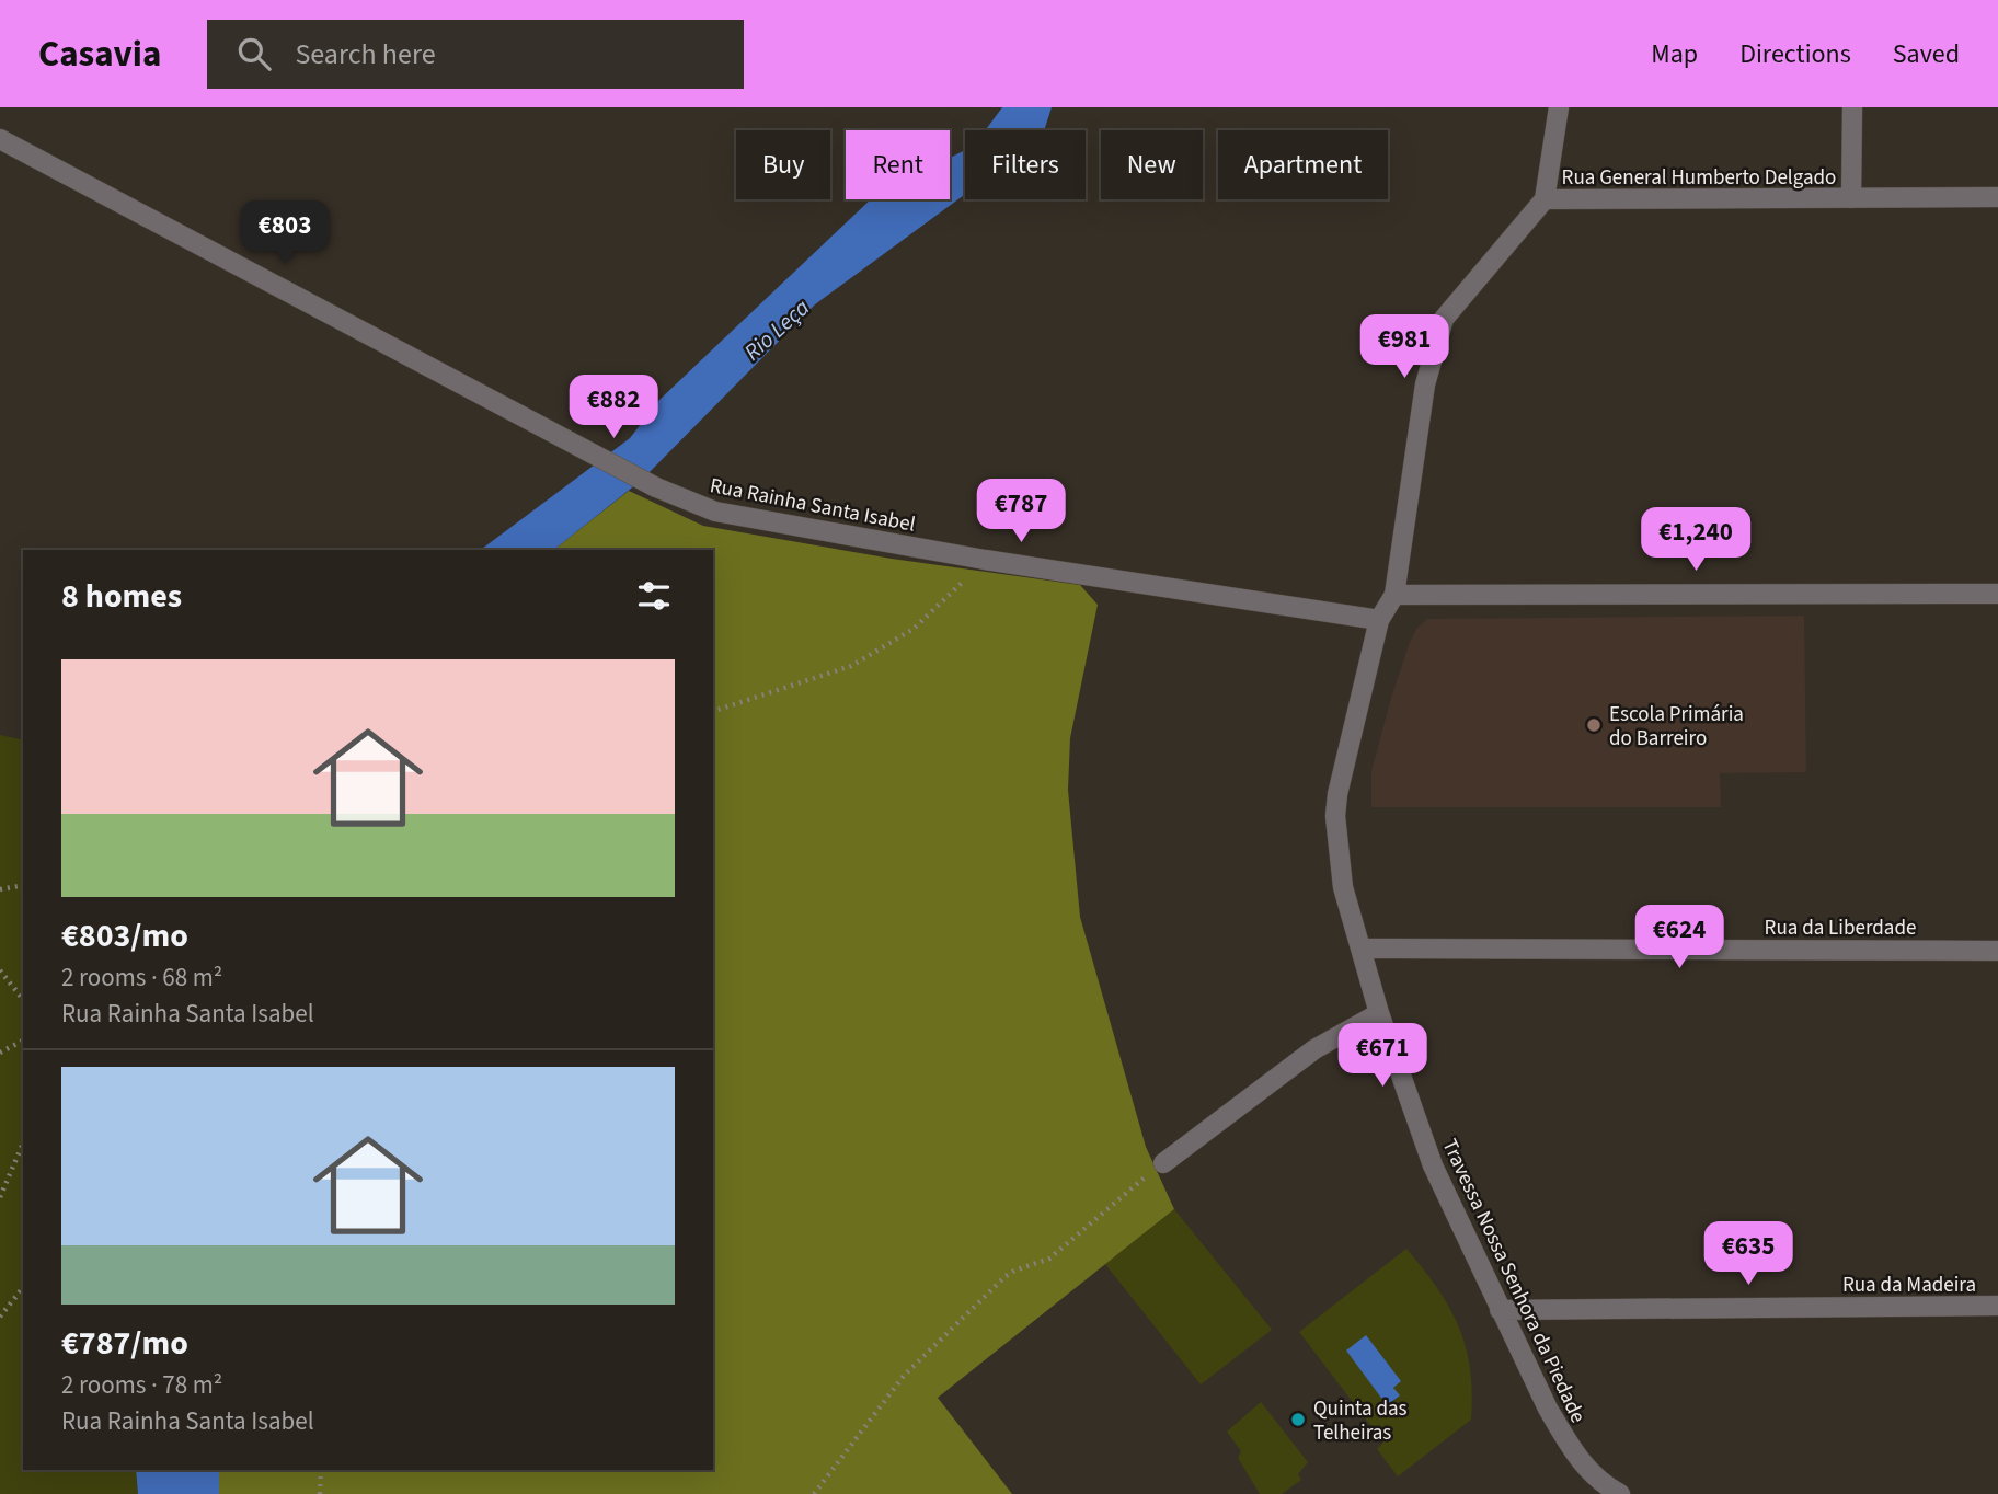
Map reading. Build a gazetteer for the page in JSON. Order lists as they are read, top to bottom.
{
  "streets": {
    "street": [
      "Rua General Humberto Delgado",
      "Rua Rainha Santa Isabel",
      "Rua da Liberdade",
      "Travessa Nossa Senhora da Piedade",
      "Rua da Madeira"
    ]
  },
  "crossings": [
    ["Rua General Humberto Delgado", "Rua Rainha Santa Isabel"],
    ["Rua General Humberto Delgado", "Travessa Nossa Senhora da Piedade"],
    ["Rua Rainha Santa Isabel", "Travessa Nossa Senhora da Piedade"],
    ["Rua da Liberdade", "Travessa Nossa Senhora da Piedade"],
    ["Travessa Nossa Senhora da Piedade", "Rua da Madeira"]
  ],
  "water": ["Rio Leça"],
  "places": ["Escola Primária do Barreiro", "Quinta das Telheiras"],
  "page": {
    "header": "Casavia",
    "search": "Search here",
    "nav": ["Map", "Directions", "Saved"],
    "chip": [
      "Buy",
      "Rent",
      "Filters",
      "New",
      "Apartment"
    ],
    "price": [
      "€803",
      "€981",
      "€882",
      "€787",
      "€1,240",
      "€624",
      "€671",
      "€635"
    ],
    "heading": "8 homes",
    "list": [
      {
        "name": "€803/mo",
        "note": "2 rooms · 68 m² · Rua Rainha Santa Isabel"
      },
      {
        "name": "€787/mo",
        "note": "2 rooms · 78 m² · Rua Rainha Santa Isabel"
      }
    ]
  }
}
